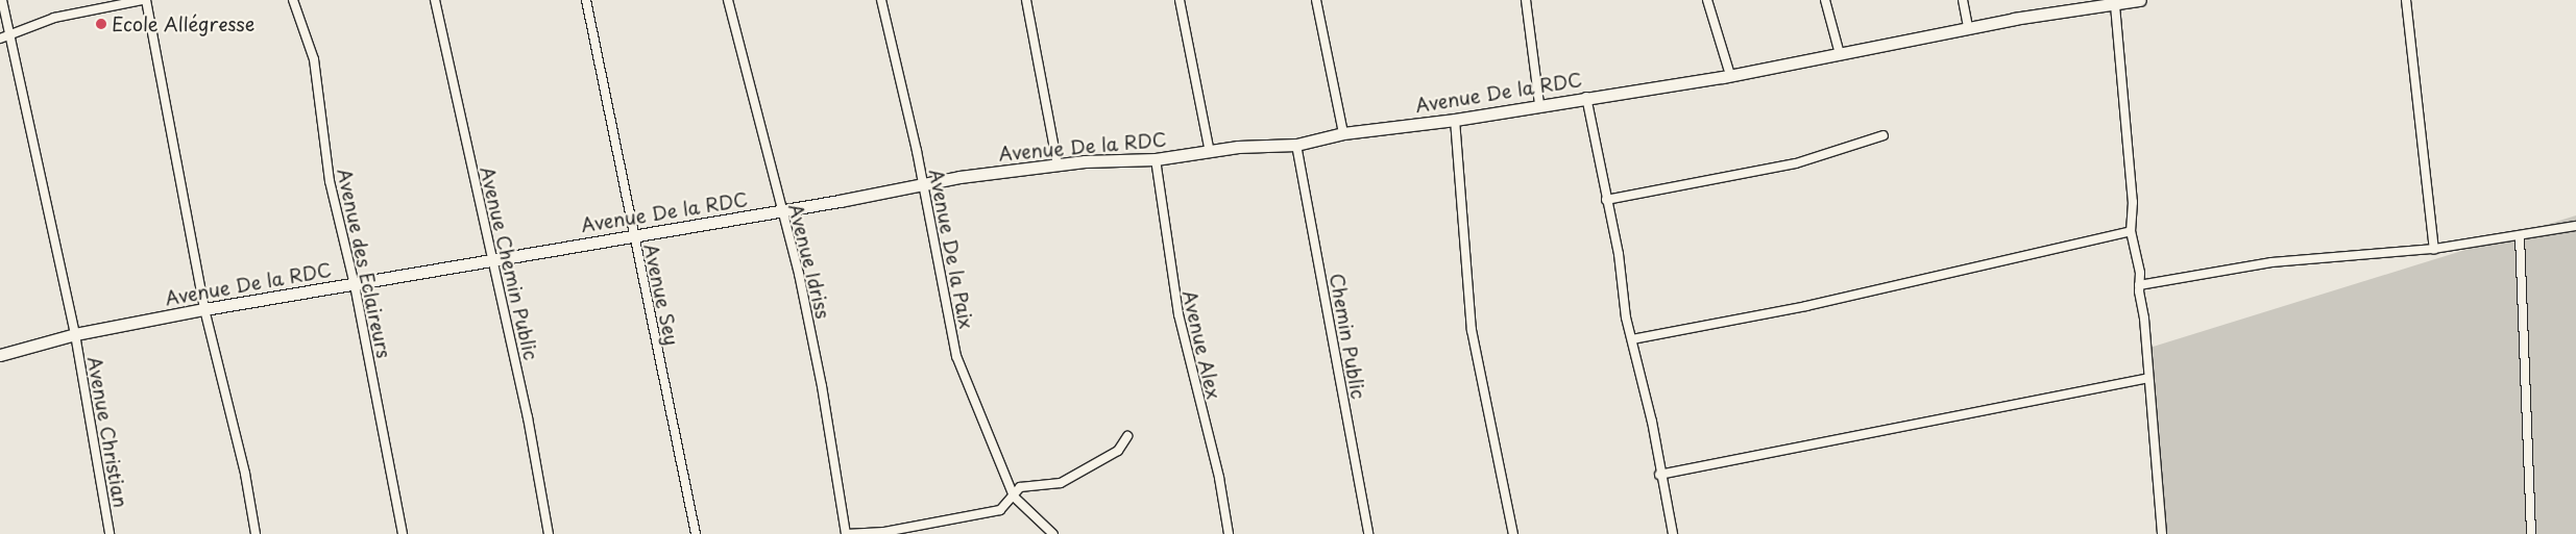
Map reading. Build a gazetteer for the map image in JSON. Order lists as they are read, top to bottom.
{
  "streets": {
    "street": [
      "Avenue De la RDC",
      "Avenue De la Paix",
      "Avenue Idriss",
      "Avenue des Eclaireurs",
      "Avenue Chemin Public",
      "Avenue Sey",
      "Chemin Public",
      "Avenue Alex",
      "Avenue Christian"
    ]
  },
  "crossings": [
    ["Avenue De la RDC", "Avenue De la Paix"],
    ["Avenue De la RDC", "Avenue Idriss"],
    ["Avenue De la RDC", "Avenue des Eclaireurs"],
    ["Avenue De la RDC", "Avenue Chemin Public"],
    ["Avenue De la RDC", "Avenue Sey"],
    ["Avenue De la RDC", "Chemin Public"],
    ["Avenue De la RDC", "Avenue Alex"],
    ["Avenue De la RDC", "Avenue Christian"]
  ],
  "places": ["Ecole Allégresse"]
}
